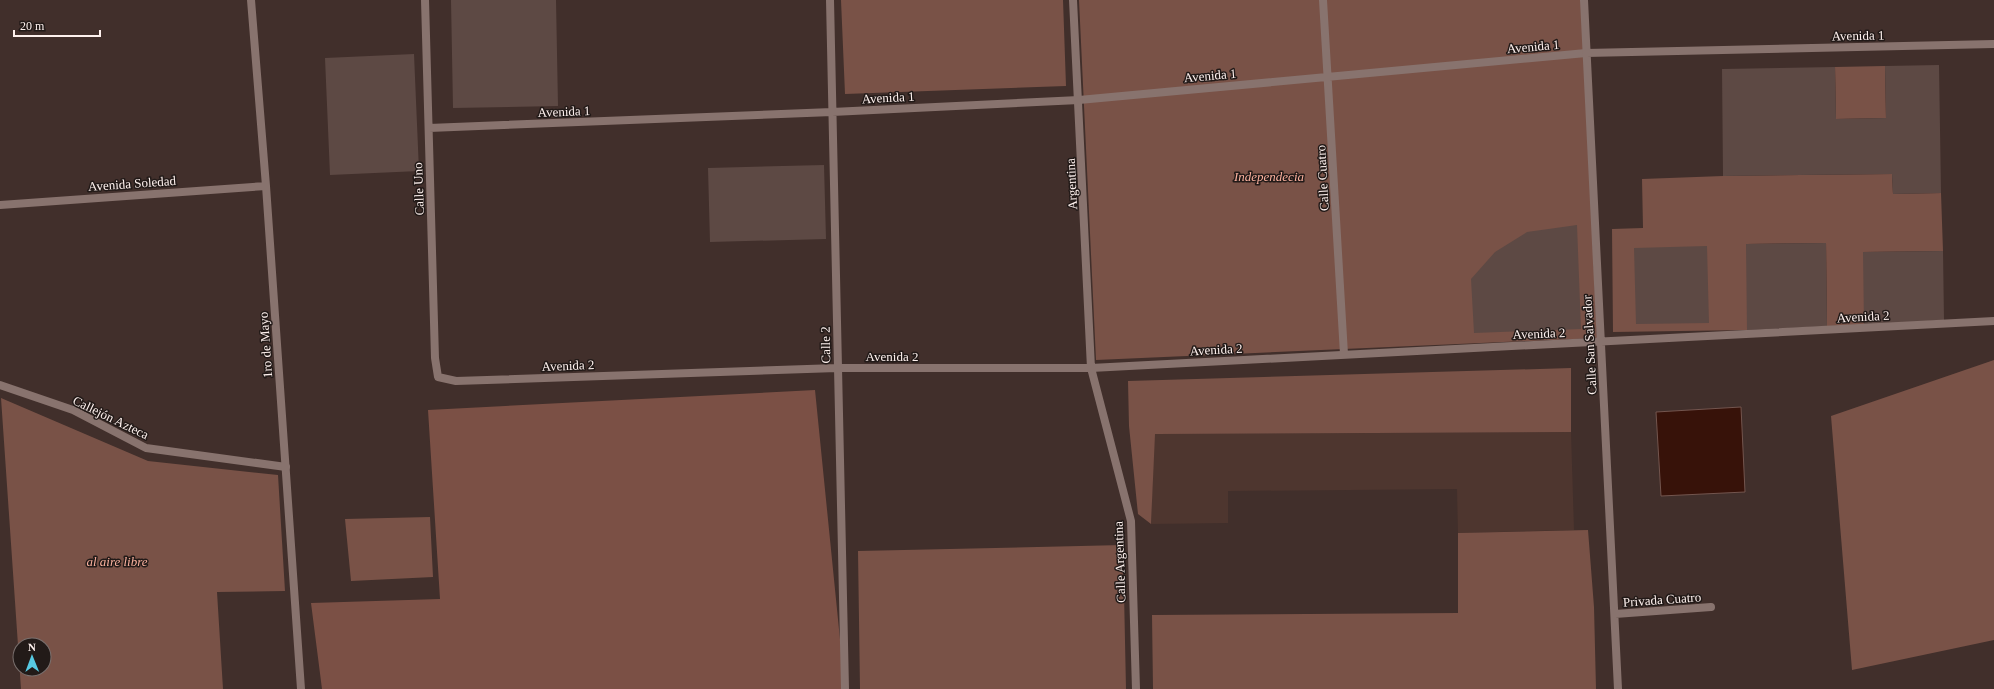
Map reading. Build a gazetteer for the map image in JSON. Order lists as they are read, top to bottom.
{
  "streets": {
    "street": [
      "Avenida 1",
      "Calle Cuatro",
      "Avenida Soledad",
      "Argentina",
      "Calle Uno",
      "Avenida 2",
      "1ro de Mayo",
      "Calle 2",
      "Calle San Salvador",
      "Callejón Azteca",
      "Calle Argentina",
      "Privada Cuatro"
    ]
  },
  "crossings": [
    ["Avenida 1", "Calle Cuatro"],
    ["Avenida 1", "Argentina"],
    ["Avenida 1", "Calle Uno"],
    ["Avenida 1", "Calle 2"],
    ["Avenida 1", "Calle San Salvador"],
    ["Calle Cuatro", "Avenida 2"],
    ["Avenida Soledad", "1ro de Mayo"],
    ["Argentina", "Avenida 2"],
    ["Argentina", "Calle Argentina"],
    ["Calle Uno", "Avenida 2"],
    ["Avenida 2", "Calle 2"],
    ["Avenida 2", "Calle San Salvador"],
    ["Avenida 2", "Calle Argentina"],
    ["1ro de Mayo", "Callejón Azteca"],
    ["Calle San Salvador", "Privada Cuatro"]
  ],
  "parks": ["Independecia", "al aire libre"],
  "scale_bar": "20 m",
  "north": "top"
}
